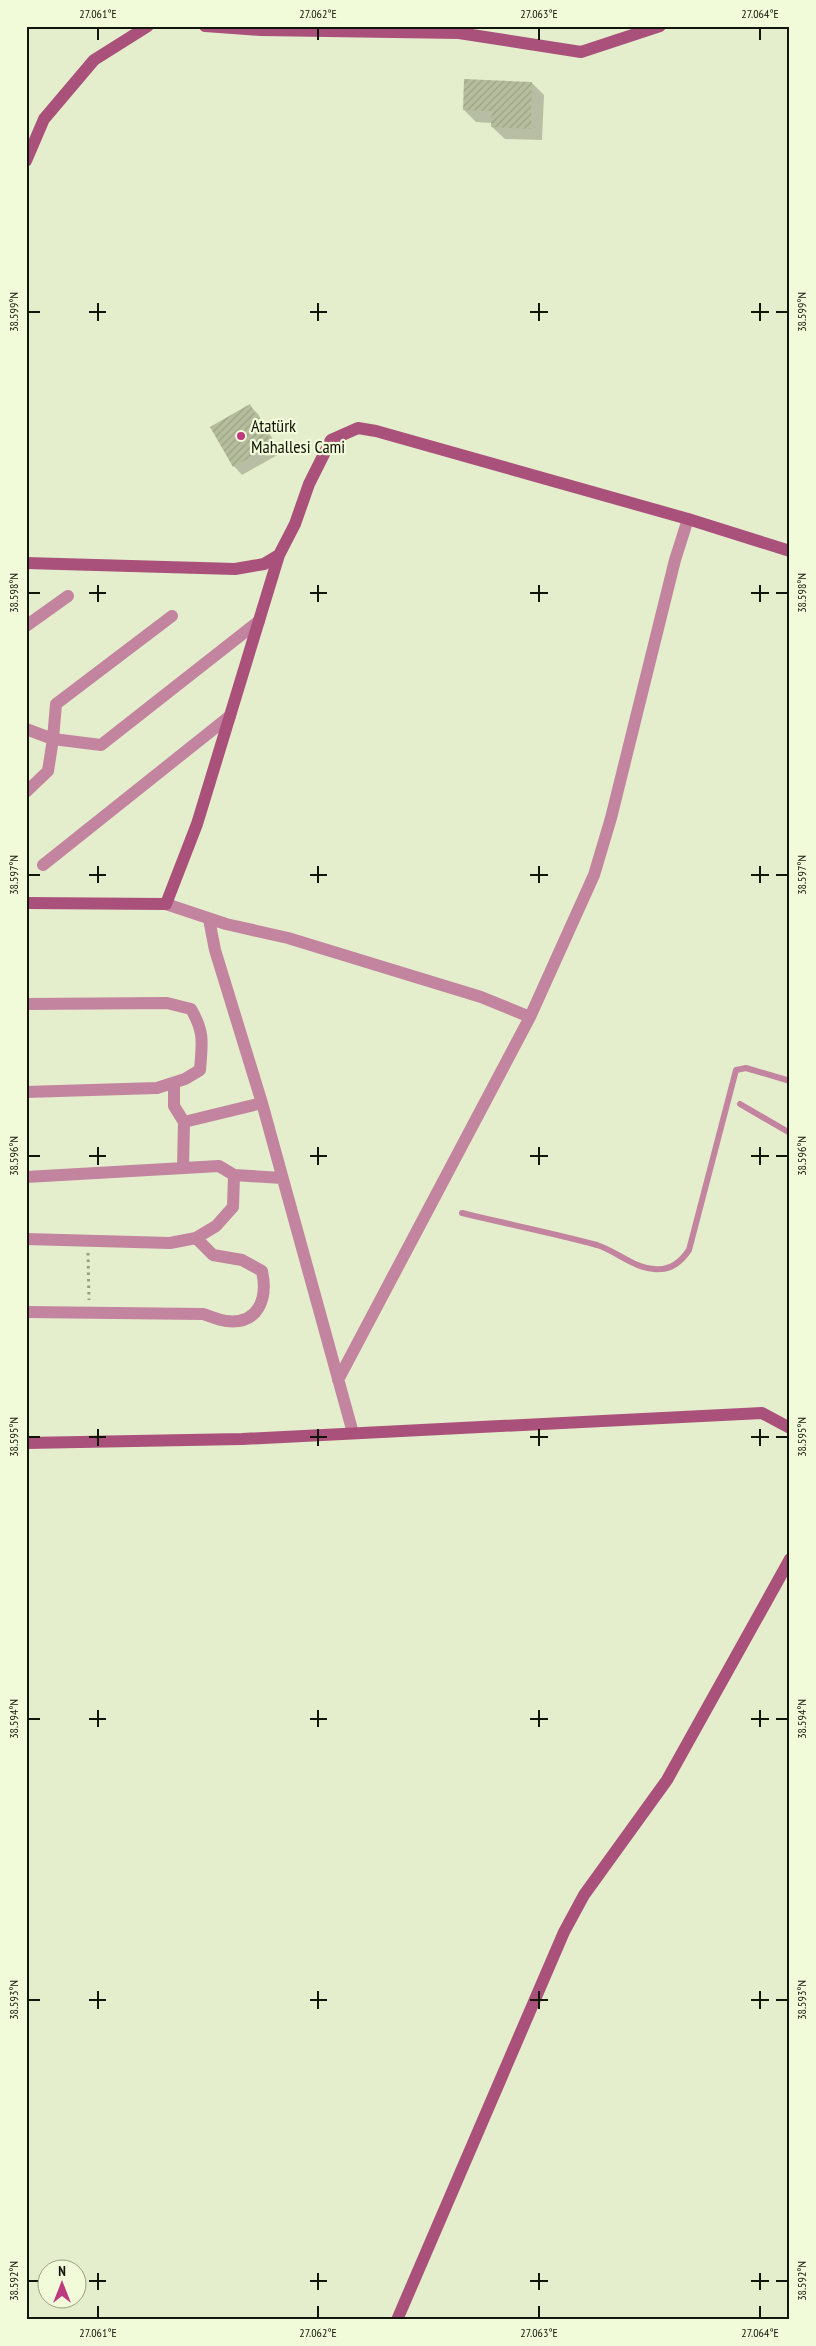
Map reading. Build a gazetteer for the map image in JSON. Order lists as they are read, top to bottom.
{
  "places": ["Atatürk Mahallesi Cami"],
  "north": "top",
  "coordinates": [
    "27.061°E",
    "27.062°E",
    "27.063°E",
    "27.064°E",
    "38.599°N",
    "38.598°N",
    "38.597°N",
    "38.596°N",
    "38.595°N",
    "38.594°N",
    "38.593°N",
    "38.592°N"
  ]
}
